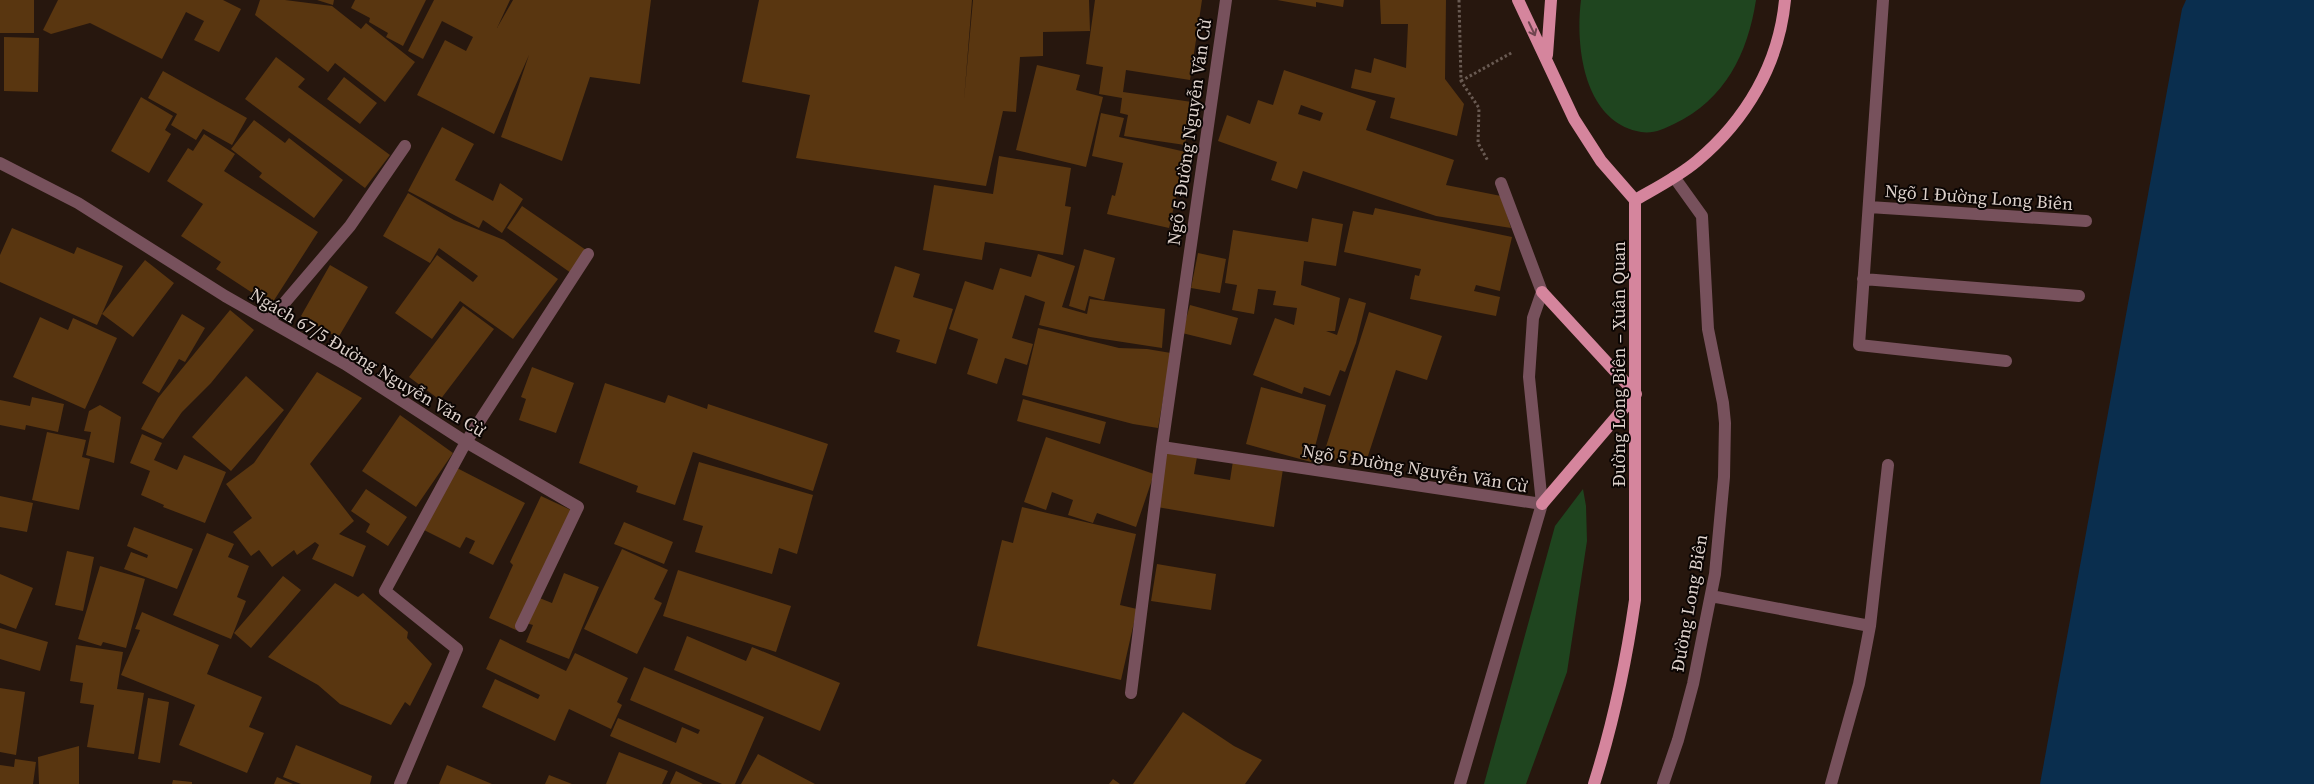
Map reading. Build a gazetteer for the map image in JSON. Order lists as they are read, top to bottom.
{
  "streets": {
    "main road": ["Đường Long Biên – Xuân Quan"],
    "street": [
      "Ngõ 5 Đường Nguyễn Văn Cừ",
      "Ngõ 1 Đường Long Biên",
      "Ngách 67/5 Đường Nguyễn Văn Cừ",
      "Đường Long Biên"
    ]
  }
}
